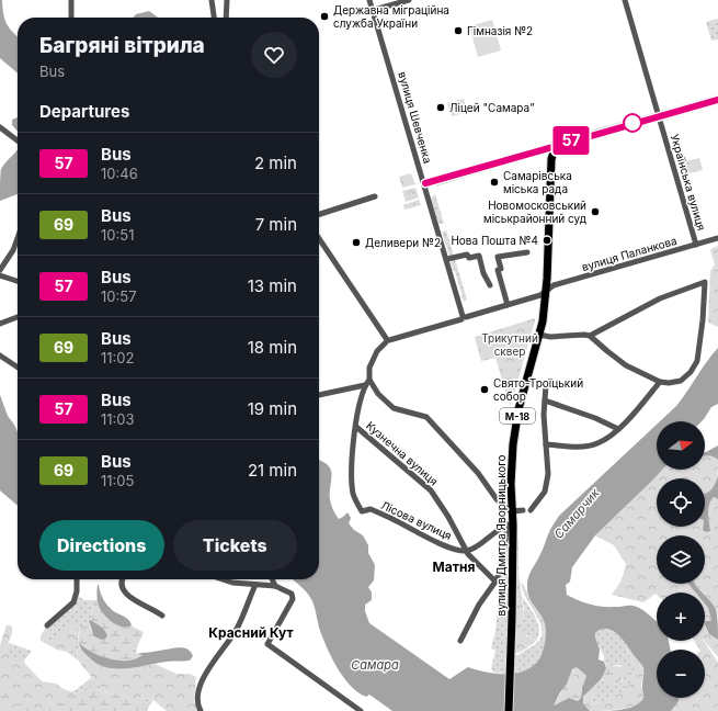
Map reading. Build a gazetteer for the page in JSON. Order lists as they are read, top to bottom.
{
  "streets": {
    "highway": ["М-18", "вулиця Дмитра Яворницького"],
    "street": [
      "вулиця Шевченка",
      "Українська вулиця",
      "вулиця Паланкова",
      "Кузнечна вулиця",
      "Лісова вулиця"
    ]
  },
  "crossings": [
    ["вулиця Шевченка", "вулиця Паланкова"],
    ["Українська вулиця", "вулиця Паланкова"],
    ["вулиця Паланкова", "вулиця Дмитра Яворницького"],
    ["Кузнечна вулиця", "Лісова вулиця"]
  ],
  "districts": ["Матня", "Красний Кут"],
  "water": ["Самарчик", "Самара"],
  "parks": ["Трикутний сквер"],
  "places": [
    "Державна міграційна служба України",
    "Гімназія №2",
    "Ліцей \"Самара\"",
    "Самарівська міська рада",
    "Новомосковський міськрайонний суд",
    "Нова Пошта №4",
    "Деливери №2",
    "Свято-Троїцький собор"
  ],
  "lines": ["bus line 57"],
  "north": "right",
  "page": {
    "on_map": "57",
    "heading": [
      ["Багряні вітрила", "Bus"],
      "Departures"
    ],
    "list": [
      {
        "mark": "57",
        "name": "Bus",
        "note": "10:46",
        "value": "2 min"
      },
      {
        "mark": "69",
        "name": "Bus",
        "note": "10:51",
        "value": "7 min"
      },
      {
        "mark": "57",
        "name": "Bus",
        "note": "10:57",
        "value": "13 min"
      },
      {
        "mark": "69",
        "name": "Bus",
        "note": "11:02",
        "value": "18 min"
      },
      {
        "mark": "57",
        "name": "Bus",
        "note": "11:03",
        "value": "19 min"
      },
      {
        "mark": "69",
        "name": "Bus",
        "note": "11:05",
        "value": "21 min"
      }
    ],
    "map_buttons": ["+", "−"],
    "buttons": ["Directions", "Tickets"]
  }
}
